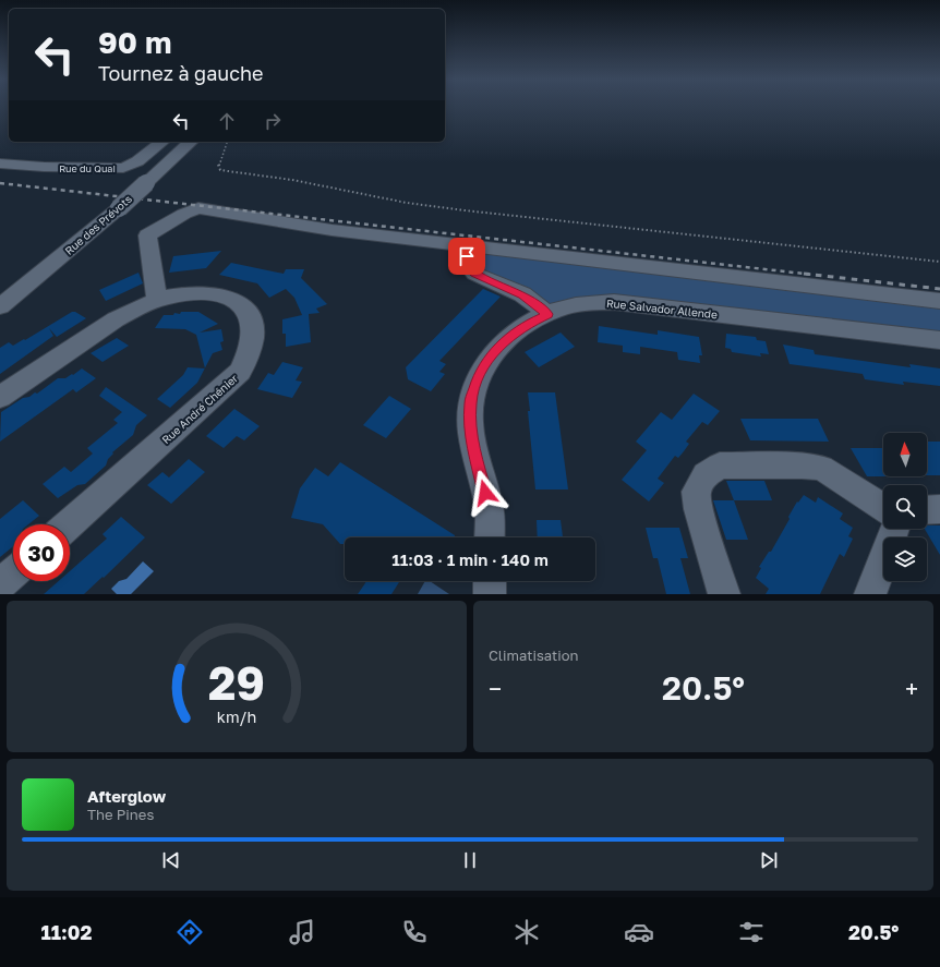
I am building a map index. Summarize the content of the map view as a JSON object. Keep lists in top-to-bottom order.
{
  "streets": {
    "street": [
      "Rue du Quai",
      "Rue des Prévots",
      "Rue Salvador Allende",
      "Rue André Chénier"
    ]
  },
  "north": "top",
  "page": {
    "turn": ["90 m", "Tournez à gauche"],
    "limit": "30",
    "trip": "11:03 · 1 min · 140 m",
    "tile": "Climatisation",
    "heat": ["−", "20.5°", "+"],
    "song": ["Afterglow", "The Pines"],
    "tabs": ["11:02", "20.5°"],
    "gauge": ["29", "km/h"]
  }
}
